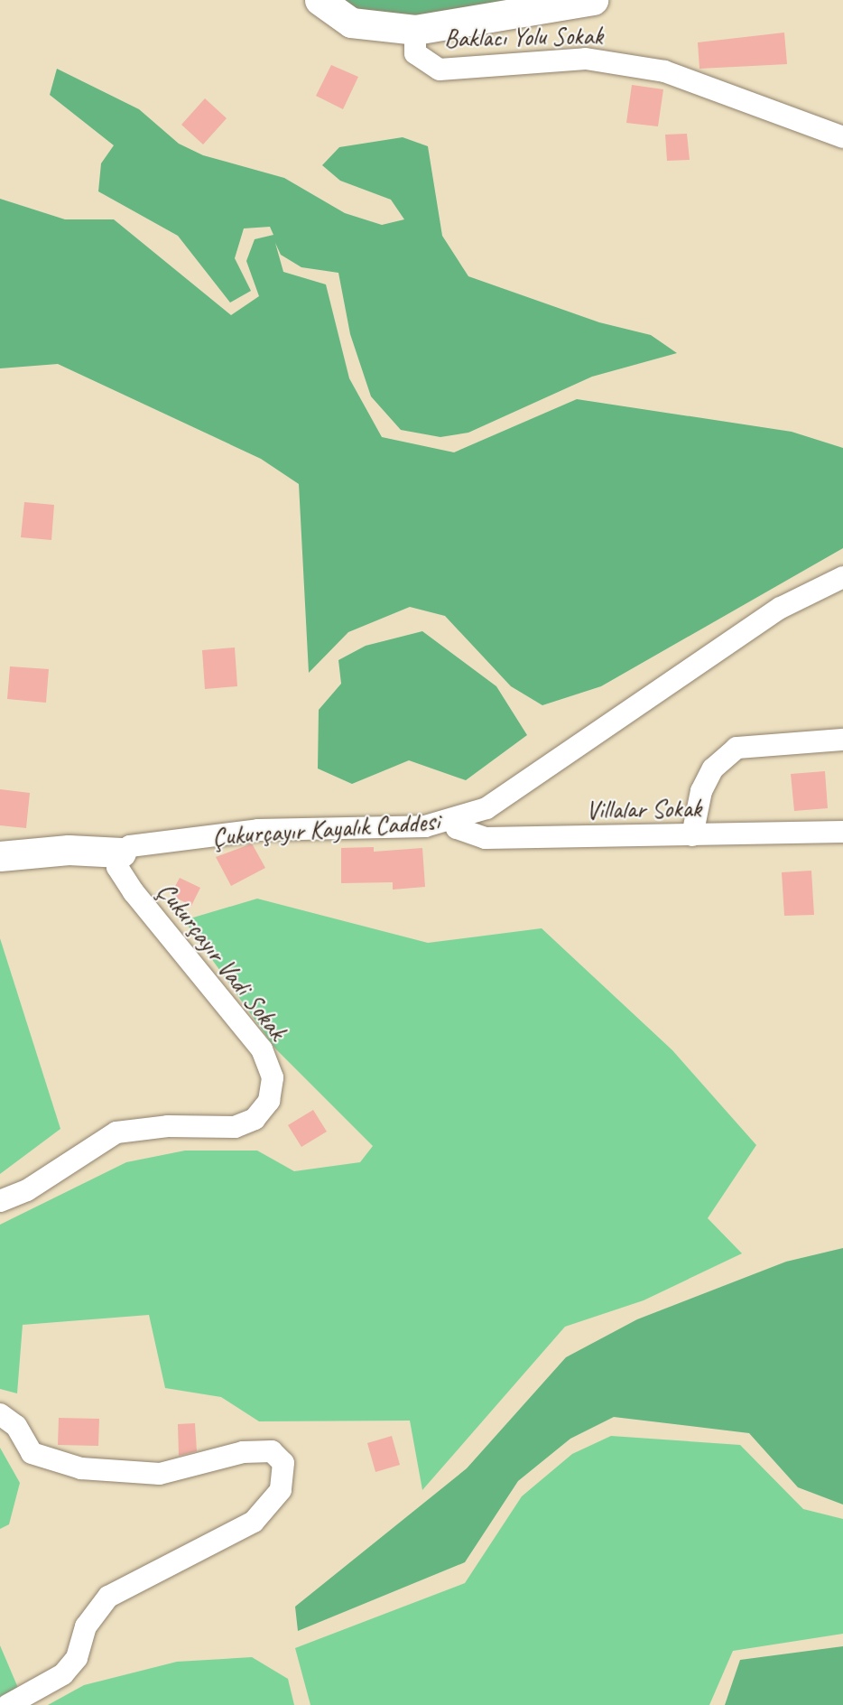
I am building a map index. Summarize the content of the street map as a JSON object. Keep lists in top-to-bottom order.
{
  "streets": {
    "street": [
      "Baklacı Yolu Sokak",
      "Villalar Sokak",
      "Çukurçayır Kayalık Caddesi",
      "Çukurçayır Vadi Sokak"
    ]
  },
  "crossings": [
    ["Villalar Sokak", "Çukurçayır Kayalık Caddesi"],
    ["Çukurçayır Kayalık Caddesi", "Çukurçayır Vadi Sokak"]
  ]
}
